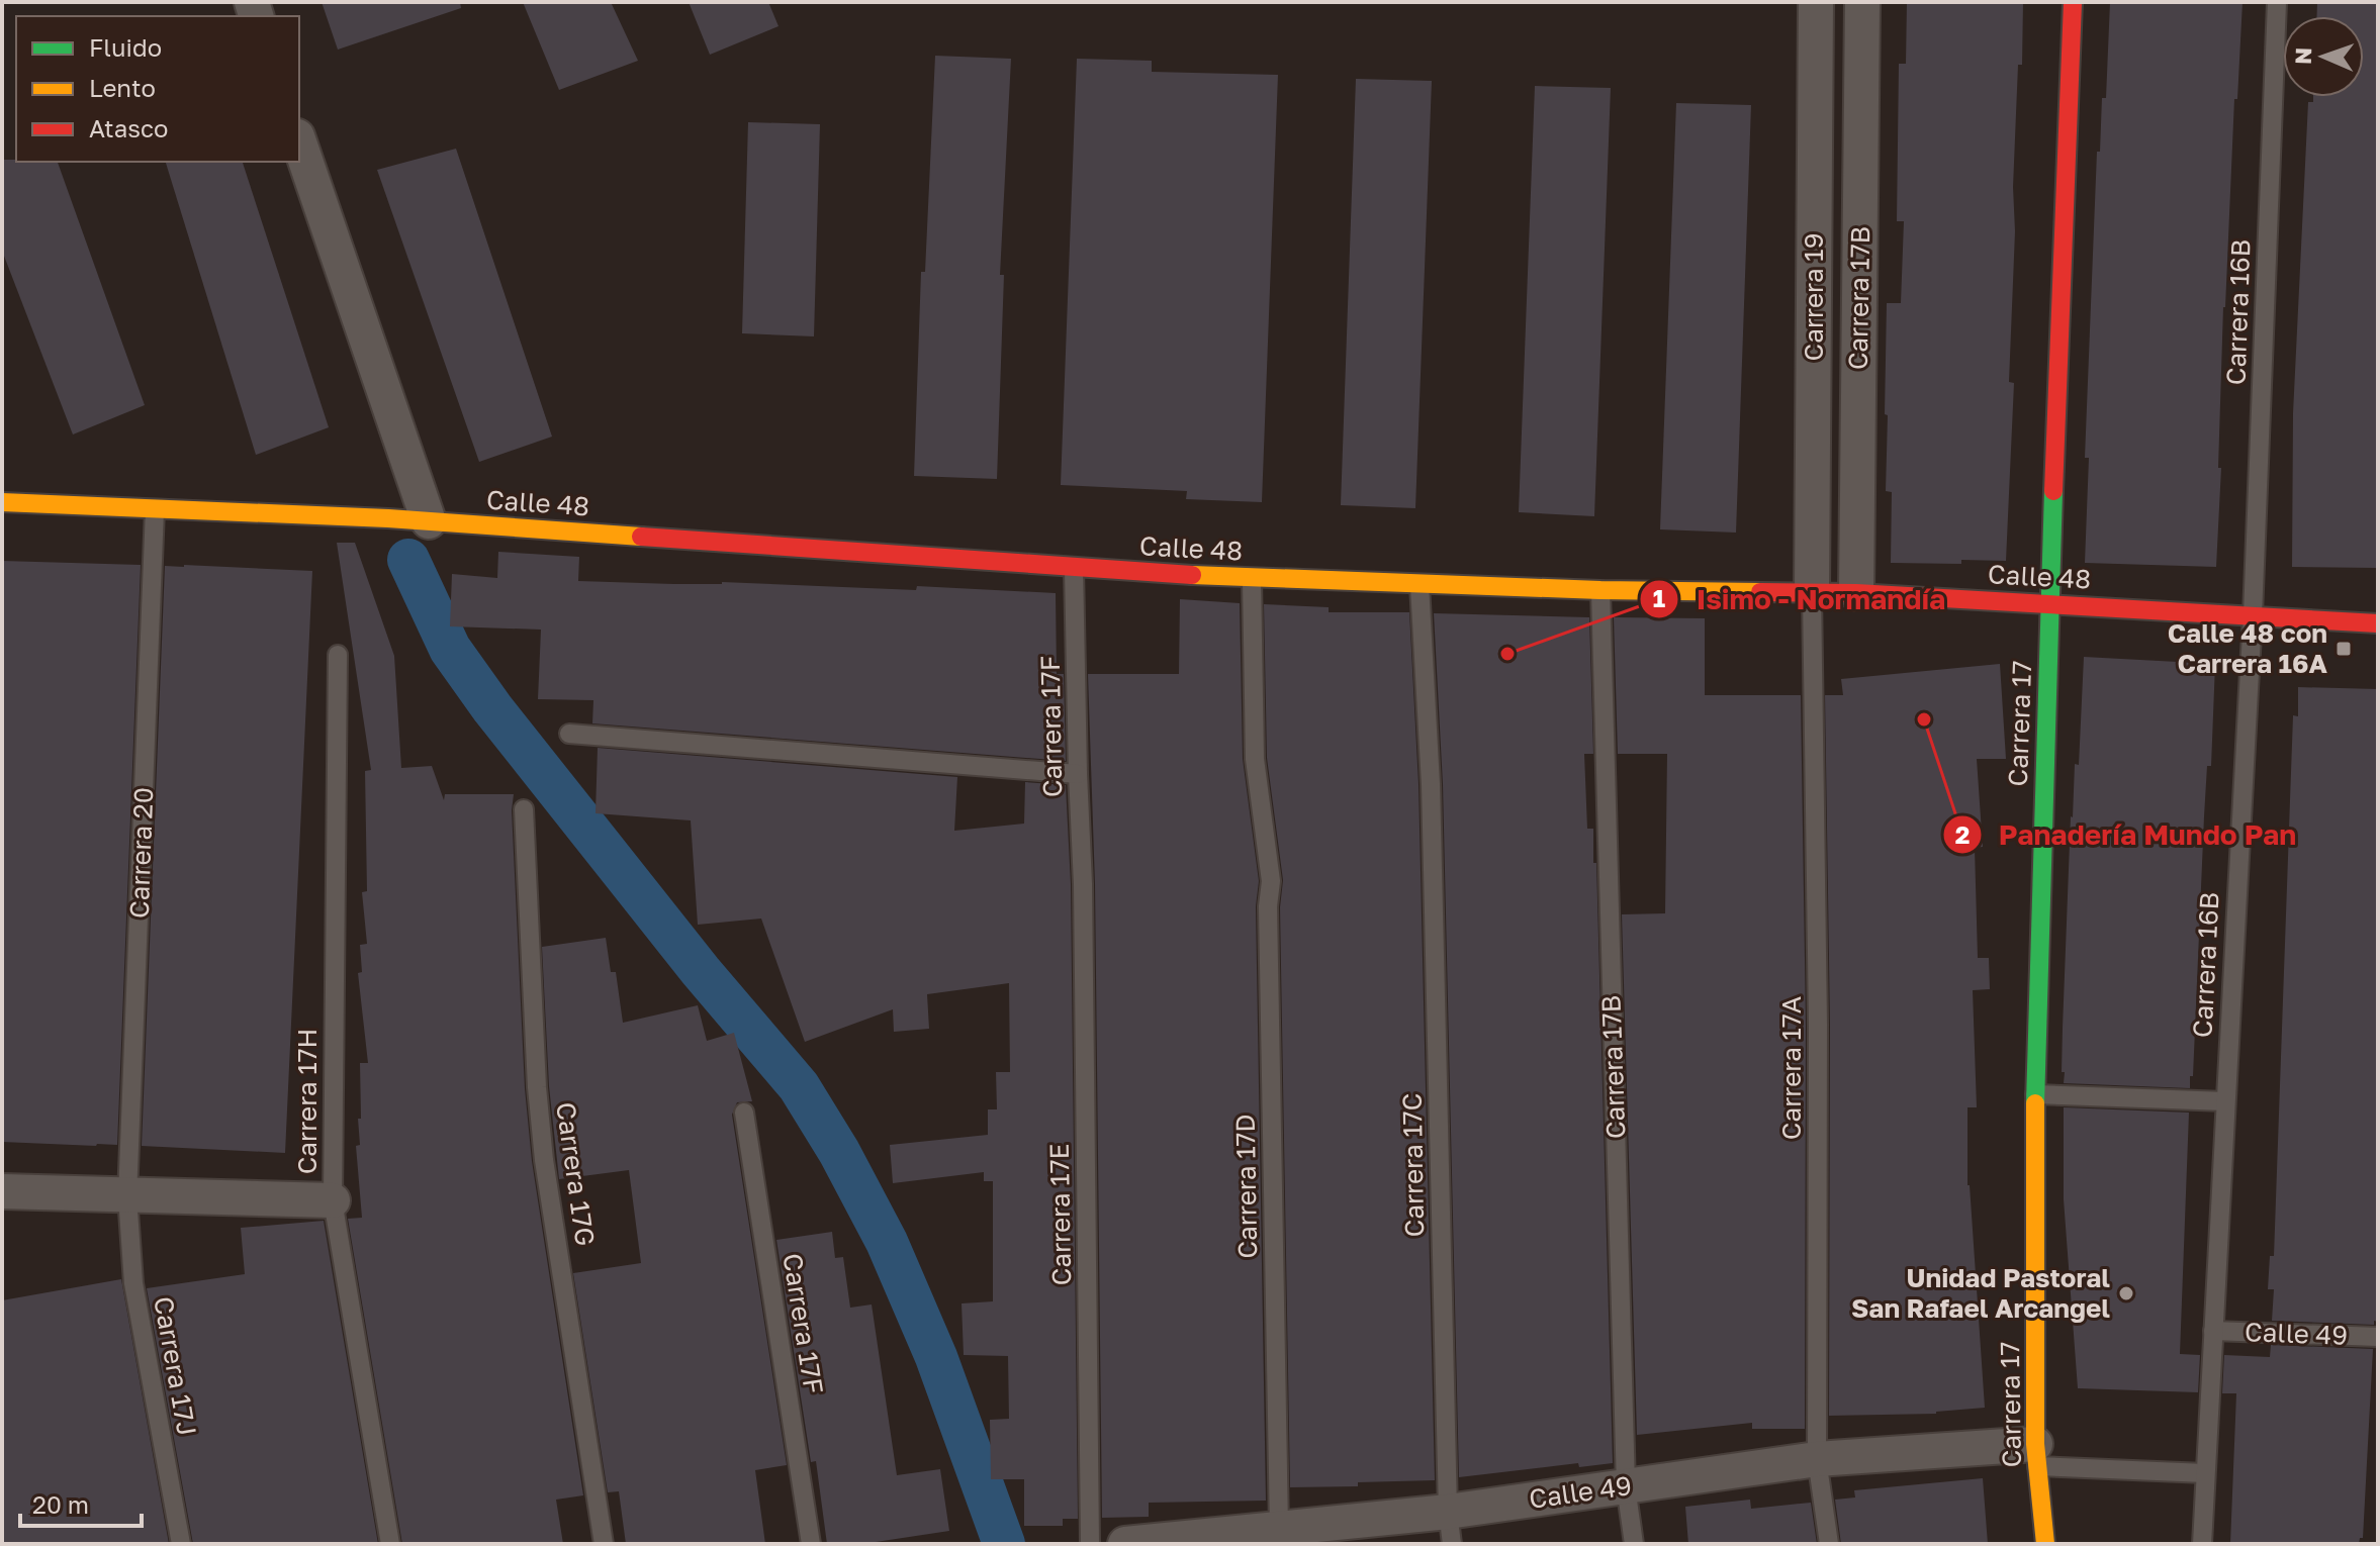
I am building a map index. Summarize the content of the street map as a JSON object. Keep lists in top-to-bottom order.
{
  "streets": {
    "street": [
      "Carrera 19",
      "Carrera 17B",
      "Calle 48",
      "Carrera 17",
      "Calle 49"
    ],
    "lane": [
      "Carrera 16B",
      "Carrera 17F",
      "Carrera 20",
      "Carrera 17A",
      "Carrera 17H",
      "Carrera 17C",
      "Carrera 17G",
      "Carrera 17D",
      "Carrera 17E",
      "Carrera 17J"
    ]
  },
  "crossings": [
    ["Carrera 19", "Calle 48"],
    ["Carrera 19", "Carrera 17A"],
    ["Carrera 17B", "Calle 48"],
    ["Carrera 17B", "Calle 49"],
    ["Carrera 16B", "Calle 48"],
    ["Carrera 16B", "Calle 49"],
    ["Calle 48", "Carrera 17"],
    ["Calle 48", "Carrera 17F"],
    ["Calle 48", "Carrera 20"],
    ["Calle 48", "Carrera 17A"],
    ["Calle 48", "Carrera 17C"],
    ["Calle 48", "Carrera 17D"],
    ["Carrera 17", "Calle 49"],
    ["Carrera 17F", "Carrera 17E"],
    ["Carrera 20", "Carrera 17J"],
    ["Carrera 17A", "Calle 49"],
    ["Carrera 17C", "Calle 49"],
    ["Carrera 17D", "Calle 49"]
  ],
  "places": {
    "transit": ["Calle 48 con Carrera 16A"],
    "other": ["Isimo - Normandía", "Panadería Mundo Pan", "Unidad Pastoral San Rafael Arcangel"]
  },
  "legend": ["Fluido", "Lento", "Atasco"],
  "scale_bar": "20 m",
  "north": "left"
}
